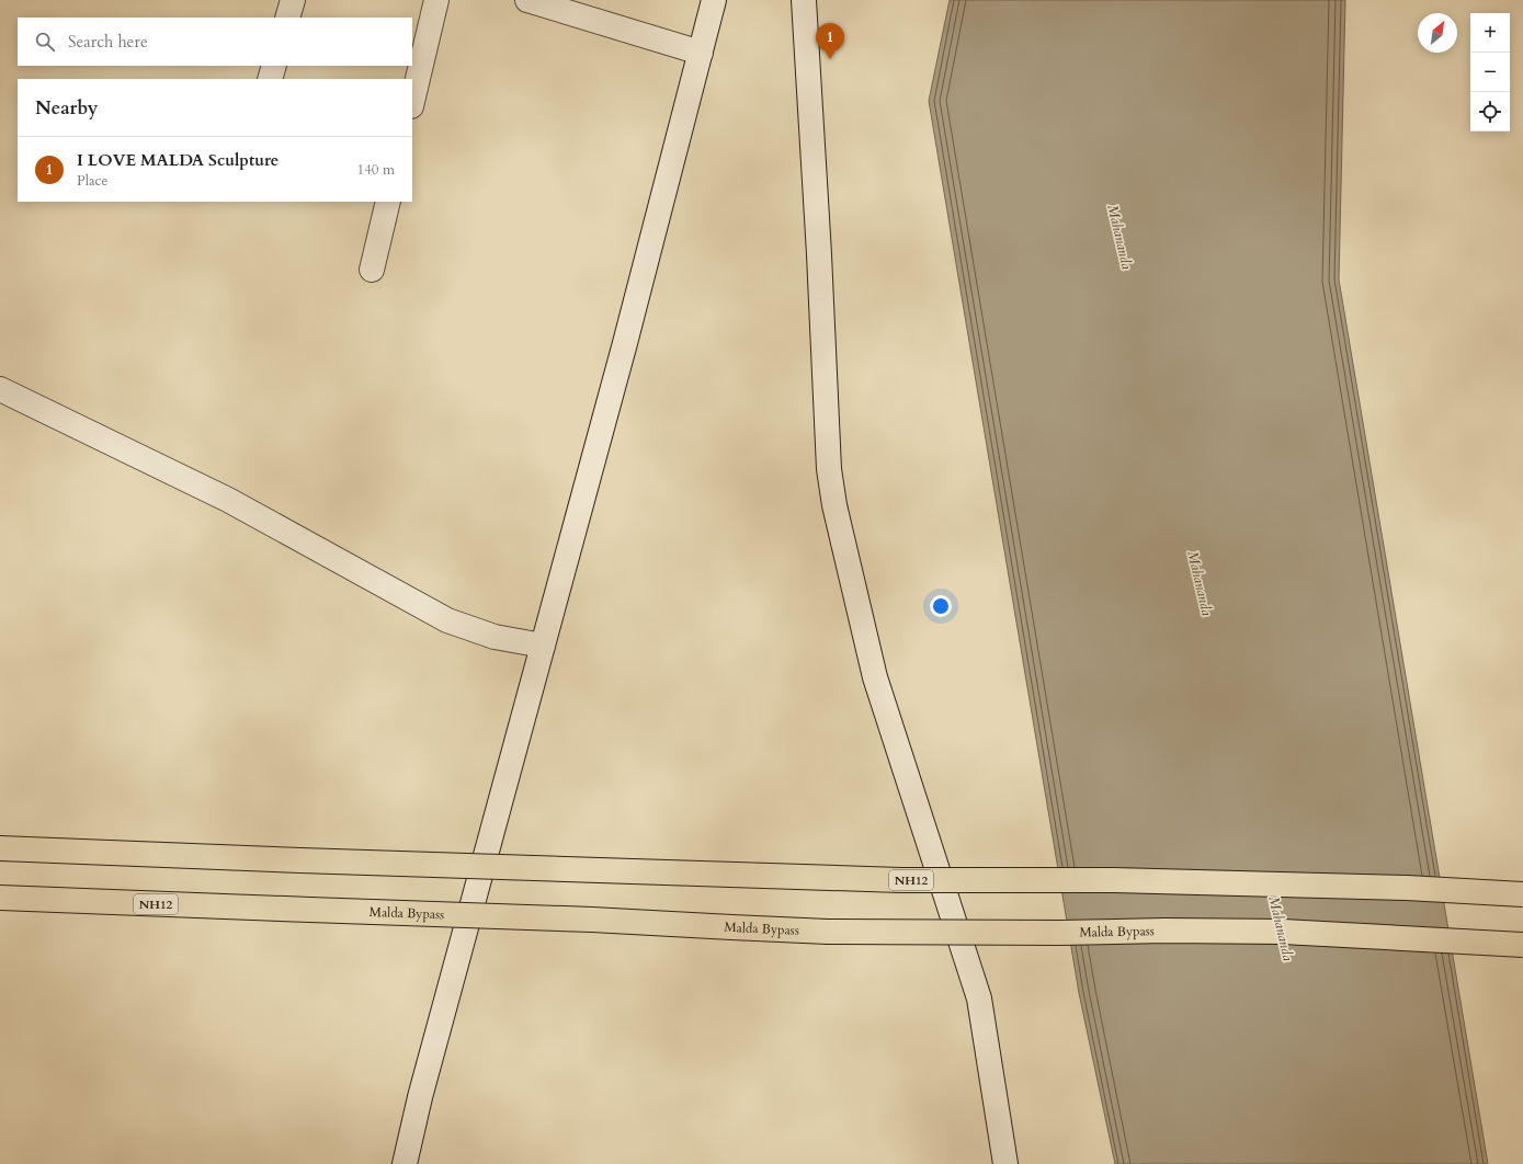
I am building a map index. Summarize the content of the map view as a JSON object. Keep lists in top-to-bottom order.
{
  "streets": {
    "highway": ["NH12", "Malda Bypass"]
  },
  "water": ["Mahananda"],
  "north": "top right",
  "page": {
    "map_buttons": ["+", "−"],
    "search": "Search here",
    "pins": "1",
    "heading": "Nearby",
    "list": [
      {
        "mark": "1",
        "name": "I LOVE MALDA Sculpture",
        "note": "Place",
        "value": "140 m"
      }
    ]
  }
}
